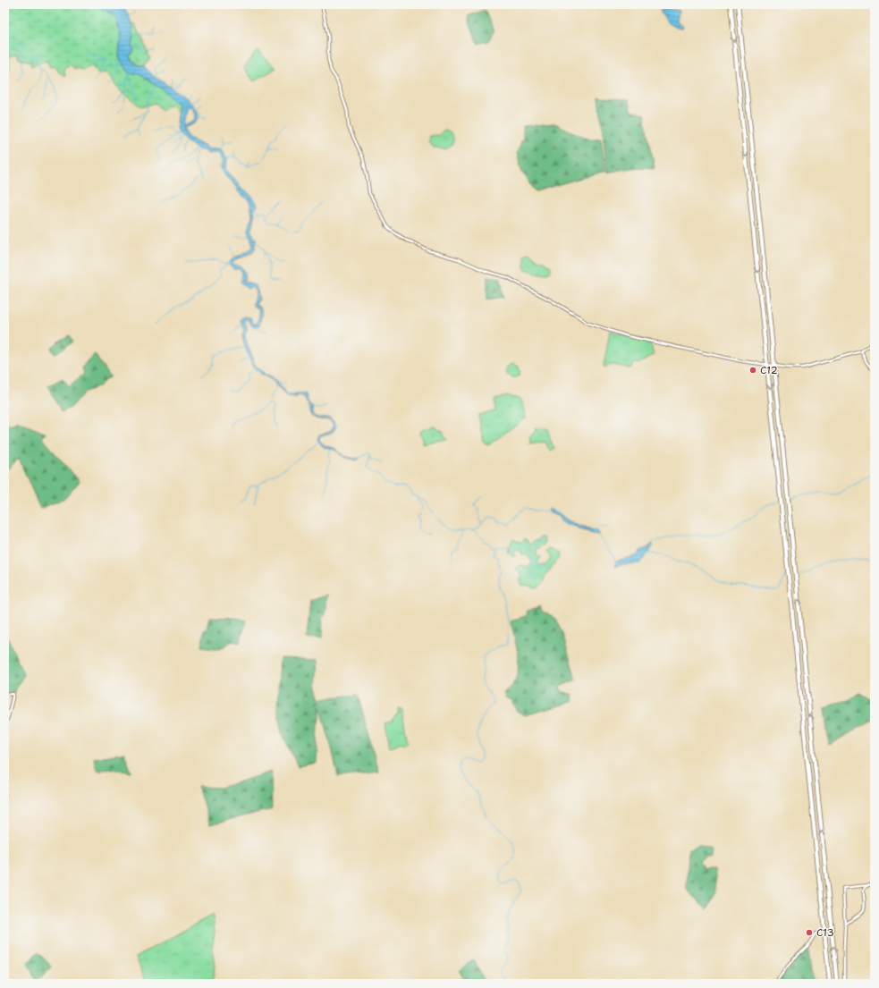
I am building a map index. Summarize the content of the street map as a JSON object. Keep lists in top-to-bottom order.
{
  "places": ["C12", "C13"]
}
